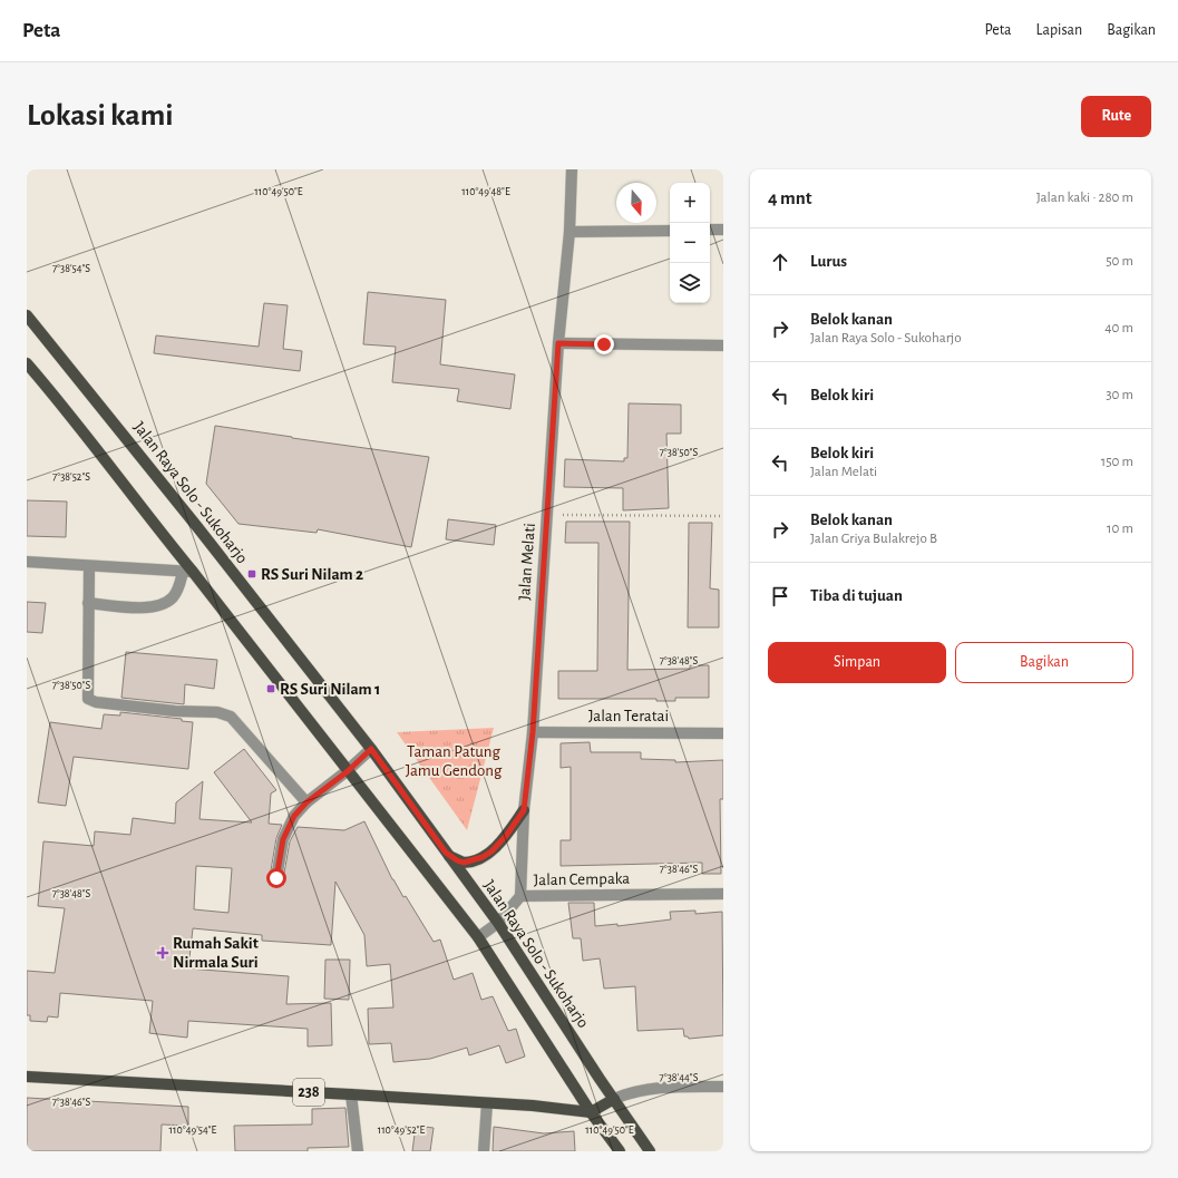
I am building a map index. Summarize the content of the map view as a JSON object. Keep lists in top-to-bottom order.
{
  "streets": {
    "main road": ["Jalan Raya Solo - Sukoharjo", "238"],
    "street": ["Jalan Melati", "Jalan Teratai", "Jalan Cempaka"]
  },
  "crossings": [
    ["Jalan Melati", "Jalan Teratai"],
    ["Jalan Melati", "Jalan Cempaka"]
  ],
  "parks": ["Taman Patung Jamu Gendong"],
  "places": {
    "transit": ["RS Suri Nilam 2", "RS Suri Nilam 1"],
    "health": ["Rumah Sakit Nirmala Suri"]
  },
  "north": "bottom",
  "page": {
    "header": "Peta",
    "nav": ["Peta", "Lapisan", "Bagikan"],
    "buttons": [
      "Rute",
      ["Simpan", "Bagikan"]
    ],
    "title": "Lokasi kami",
    "heading": ["4 mnt", "Jalan kaki · 280 m"],
    "map_buttons": ["+", "−"],
    "list": [
      ["Lurus", "50 m"],
      ["Belok kanan", "Jalan Raya Solo - Sukoharjo", "40 m"],
      ["Belok kiri", "30 m"],
      ["Belok kiri", "Jalan Melati", "150 m"],
      ["Belok kanan", "Jalan Griya Bulakrejo B", "10 m"],
      "Tiba di tujuan"
    ]
  },
  "coordinates": [
    "110°49'48\"E",
    "110°49'50\"E",
    "7°38'54\"S",
    "7°38'50\"S",
    "7°38'52\"S",
    "7°38'48\"S",
    "7°38'46\"S",
    "7°38'44\"S",
    "110°49'54\"E",
    "110°49'52\"E"
  ]
}
